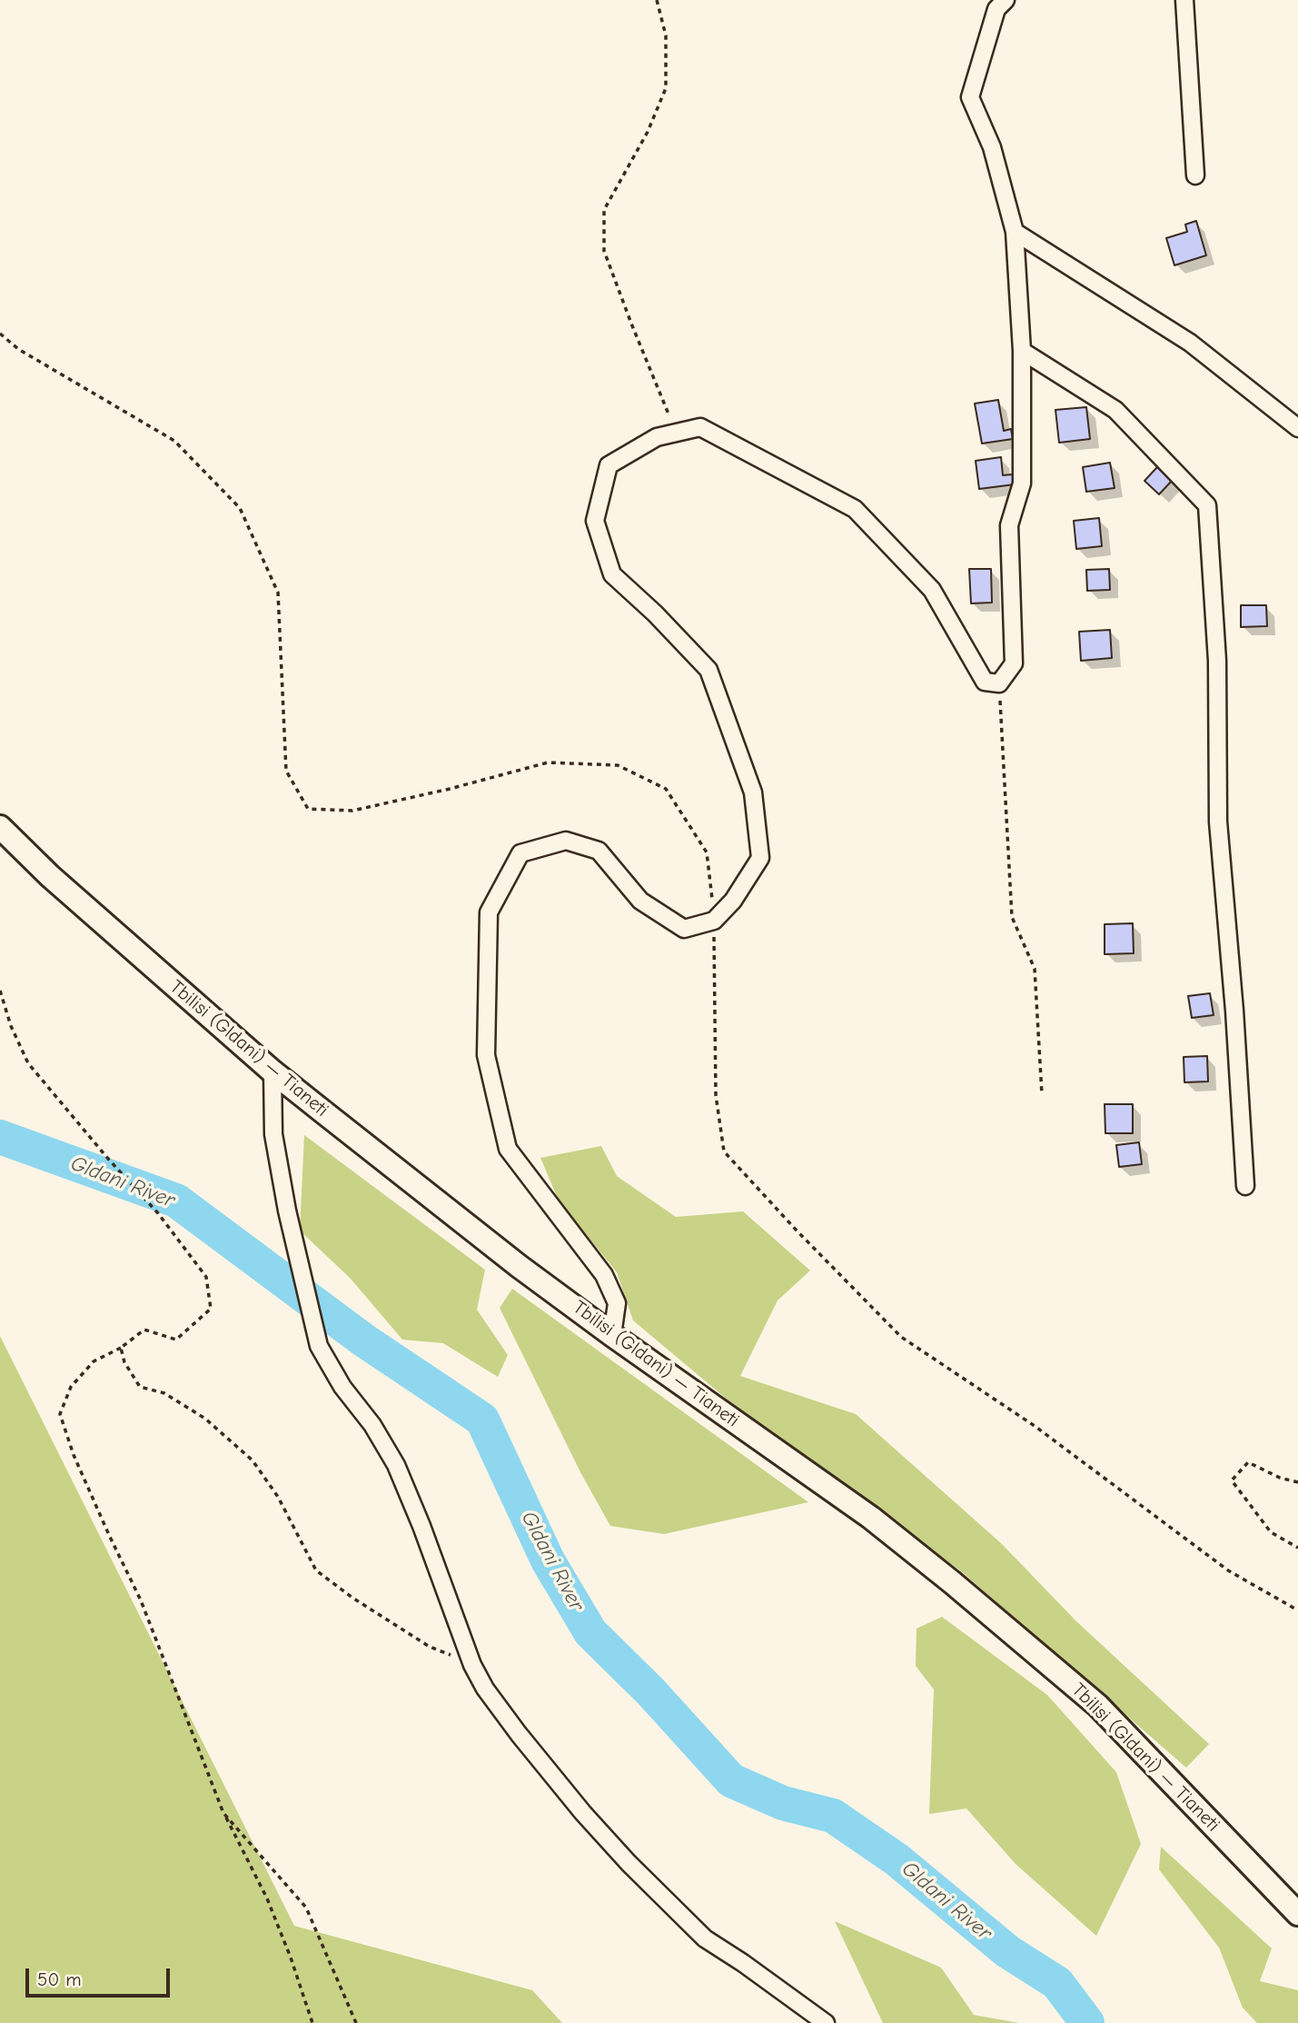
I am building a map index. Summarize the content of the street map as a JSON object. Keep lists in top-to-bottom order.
{
  "streets": {
    "main road": ["Tbilisi (Gldani) — Tianeti"]
  },
  "water": ["Gldani River"],
  "scale_bar": "50 m"
}
